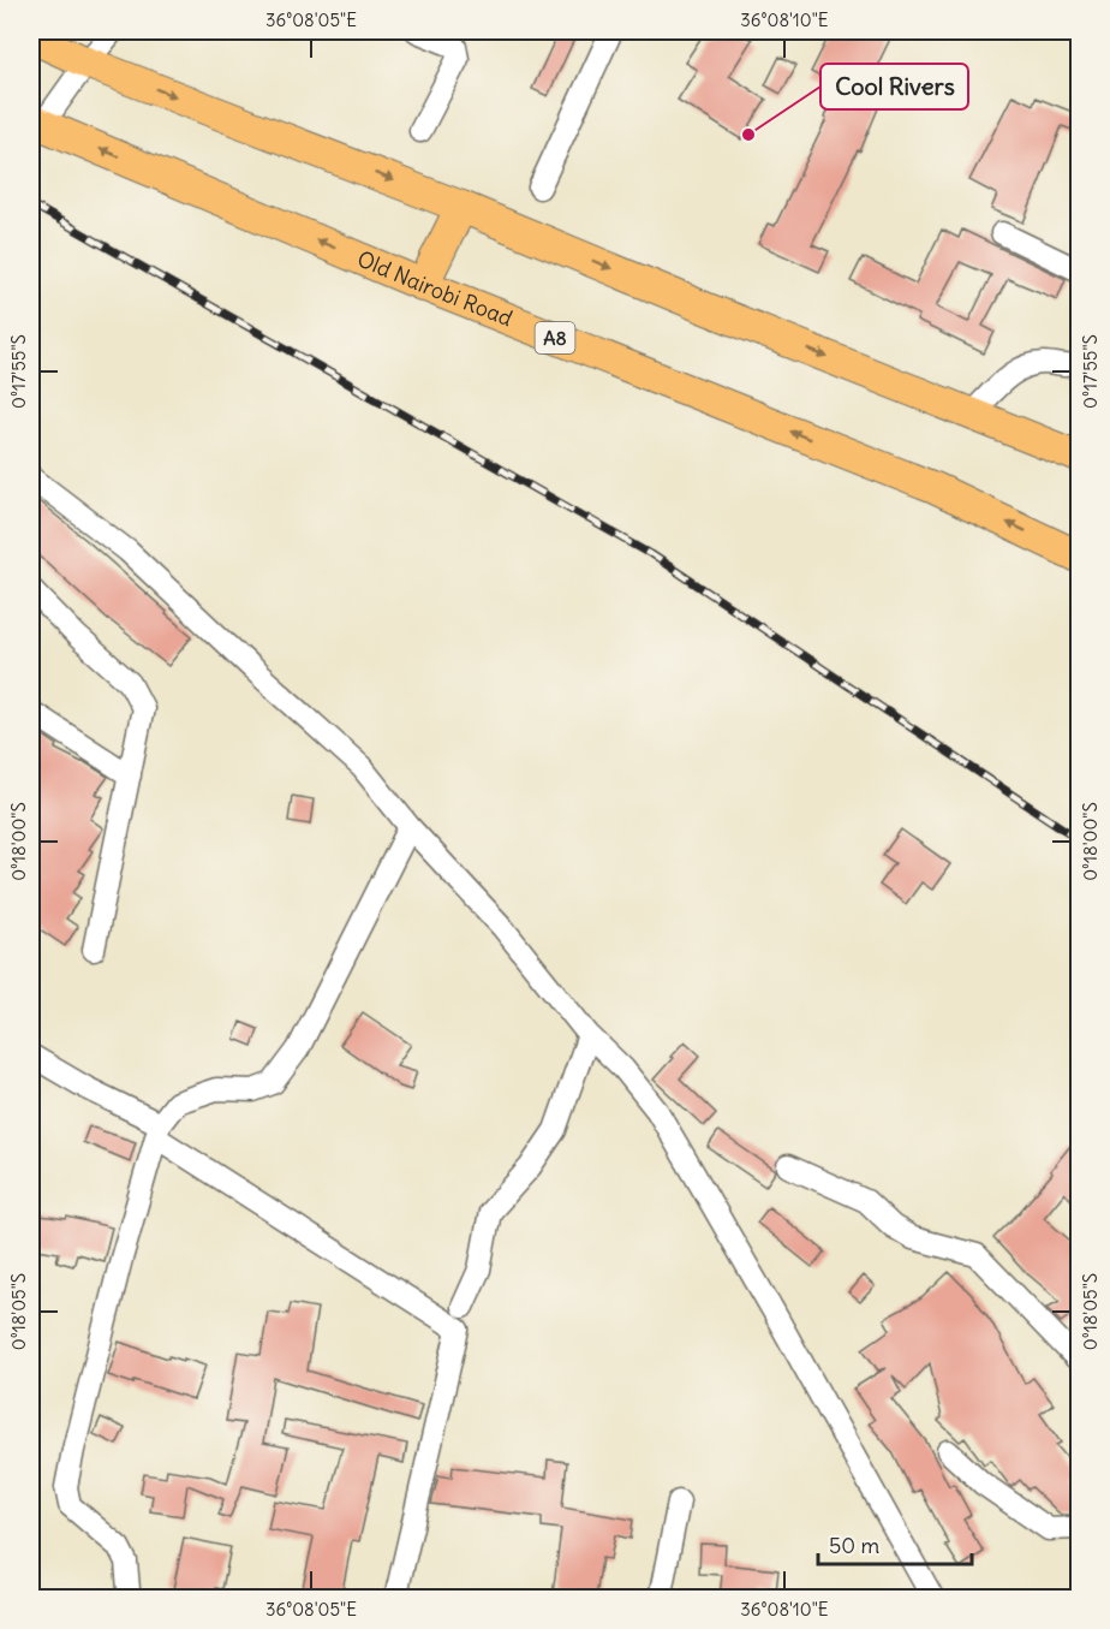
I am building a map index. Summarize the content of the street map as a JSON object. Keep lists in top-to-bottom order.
{
  "streets": {
    "highway": ["Old Nairobi Road", "A8"]
  },
  "places": ["Cool Rivers"],
  "scale_bar": "50 m",
  "coordinates": [
    "36°08'05\"E",
    "36°08'10\"E",
    "0°17'55\"S",
    "0°18'00\"S",
    "0°18'05\"S"
  ]
}
